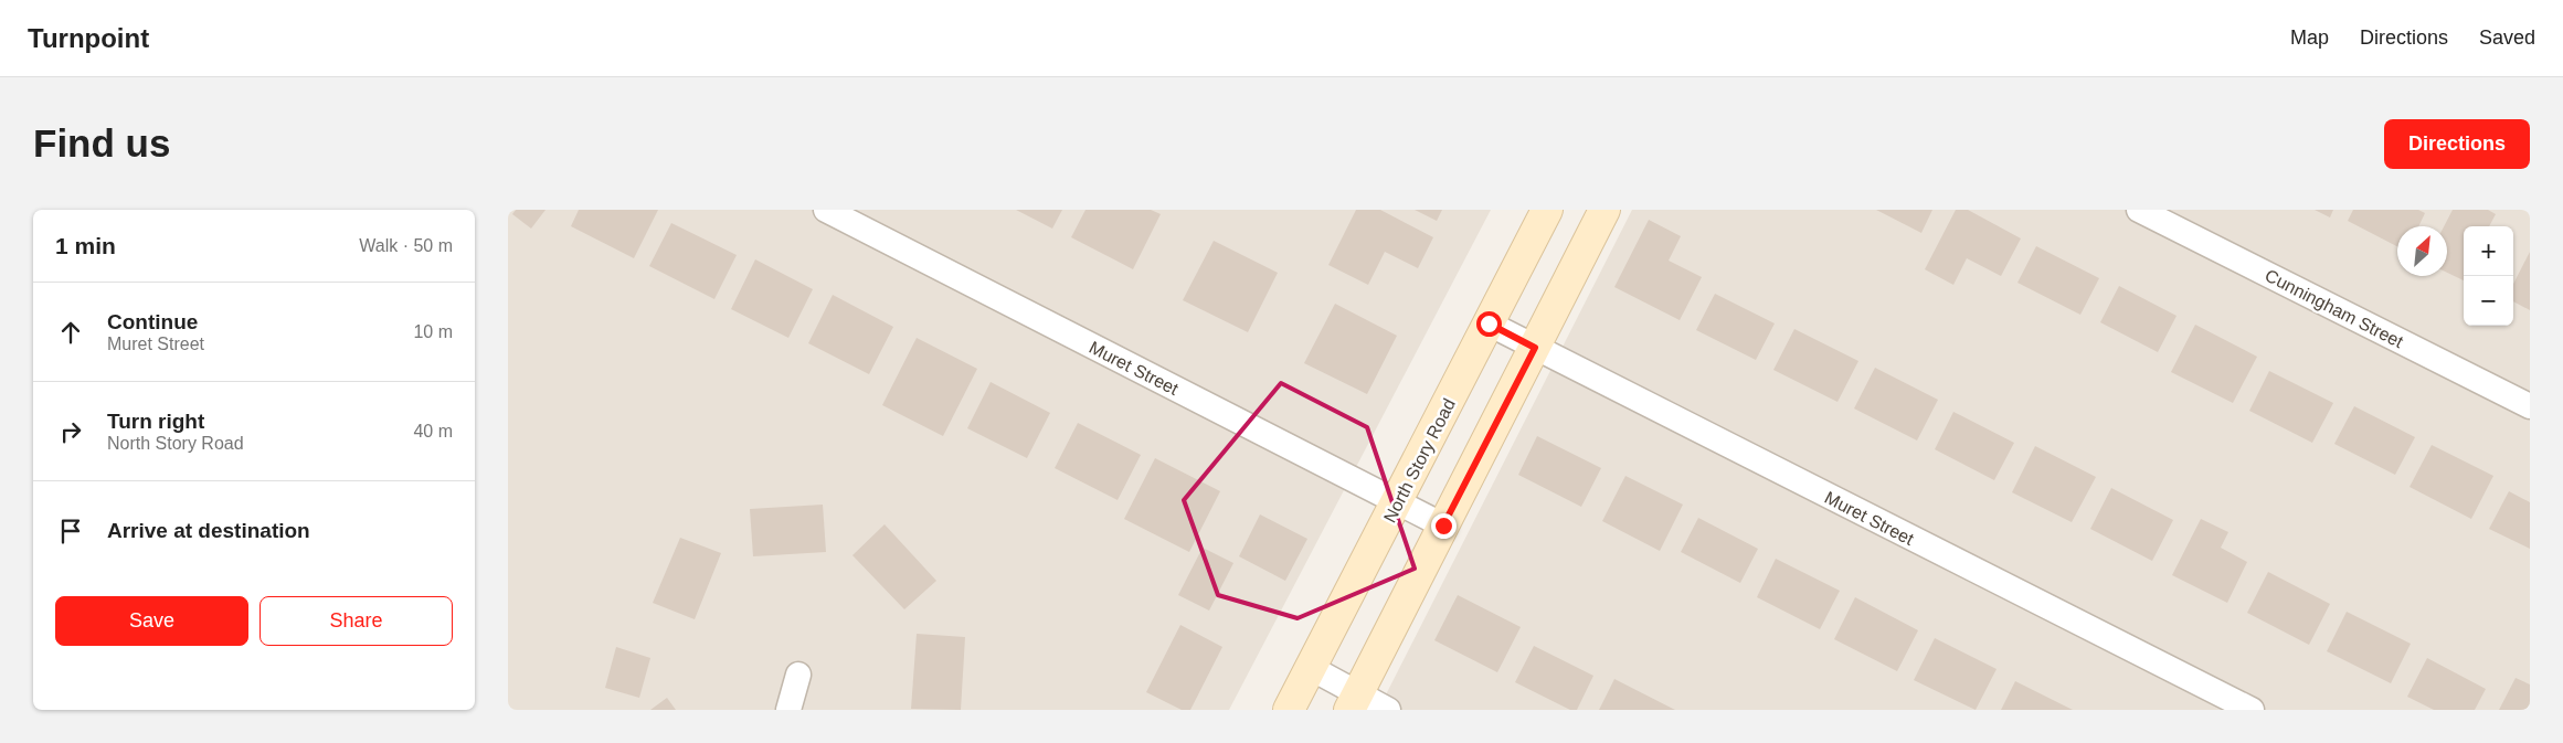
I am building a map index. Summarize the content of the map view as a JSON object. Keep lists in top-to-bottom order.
{
  "streets": {
    "main road": ["North Story Road"],
    "street": ["Cunningham Street", "Muret Street"]
  },
  "crossings": [
    ["Muret Street", "North Story Road"]
  ],
  "north": "top right",
  "page": {
    "header": "Turnpoint",
    "nav": ["Map", "Directions", "Saved"],
    "buttons": [
      "Directions",
      ["Save", "Share"]
    ],
    "title": "Find us",
    "heading": ["1 min", "Walk · 50 m"],
    "map_buttons": ["+", "−"],
    "list": [
      ["Continue", "Muret Street", "10 m"],
      ["Turn right", "North Story Road", "40 m"],
      "Arrive at destination"
    ]
  }
}
